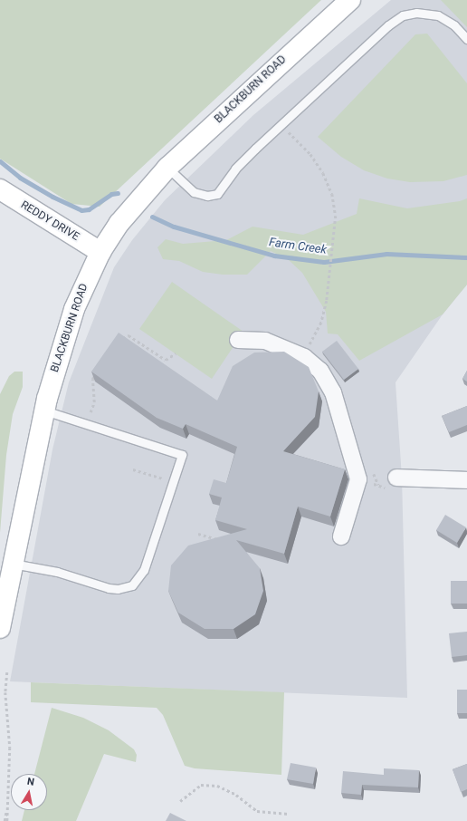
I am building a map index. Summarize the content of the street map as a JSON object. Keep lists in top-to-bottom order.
{
  "streets": {
    "street": ["BLACKBURN ROAD", "REDDY DRIVE"]
  },
  "crossings": [
    ["BLACKBURN ROAD", "REDDY DRIVE"]
  ],
  "water": ["Farm Creek"],
  "north": "top"
}
